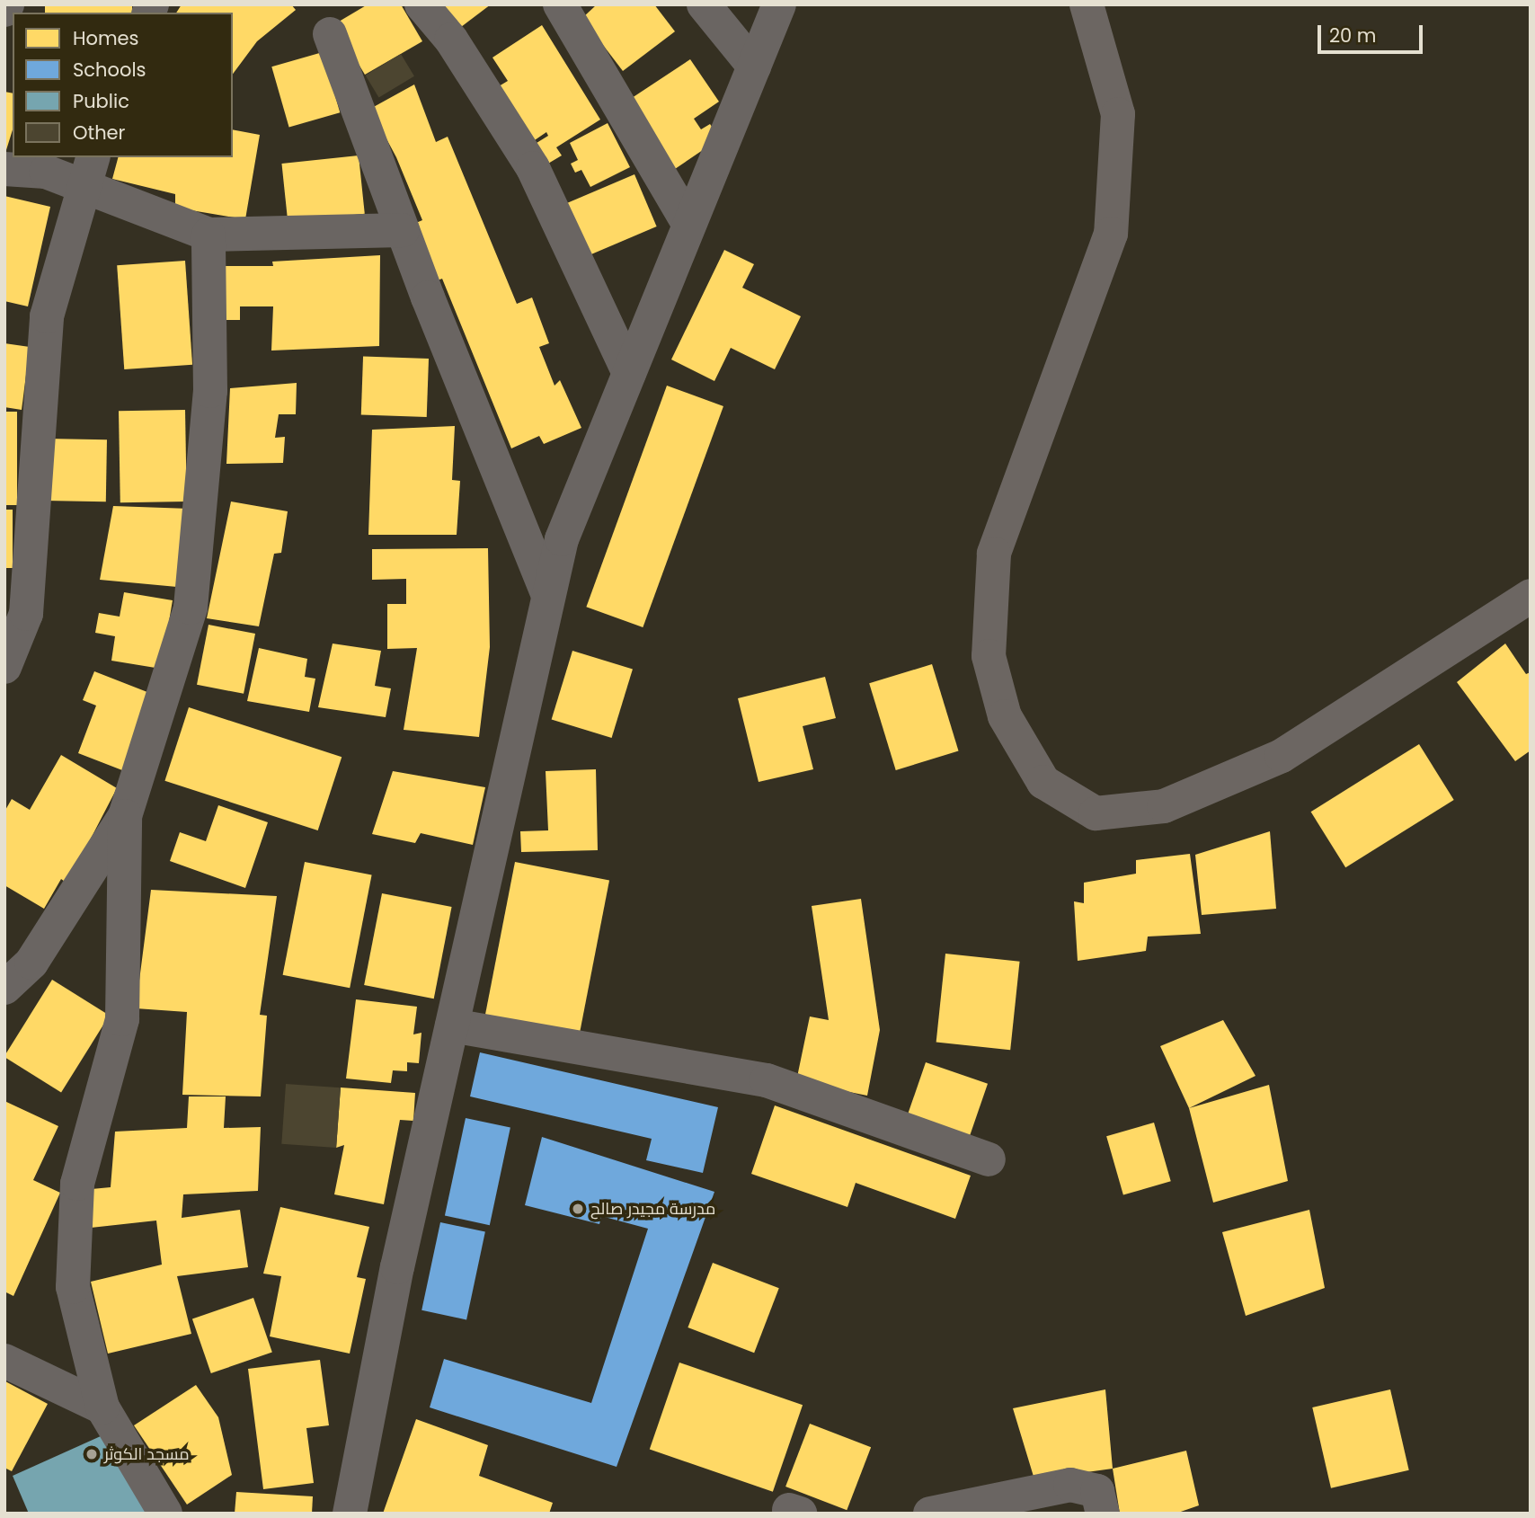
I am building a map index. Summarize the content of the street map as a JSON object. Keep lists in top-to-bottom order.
{
  "places": ["مدرسة مجيدر صالح", "مسجد الكوثر"],
  "legend": [
    "Homes",
    "Schools",
    "Public",
    "Other"
  ],
  "scale_bar": "20 m"
}
